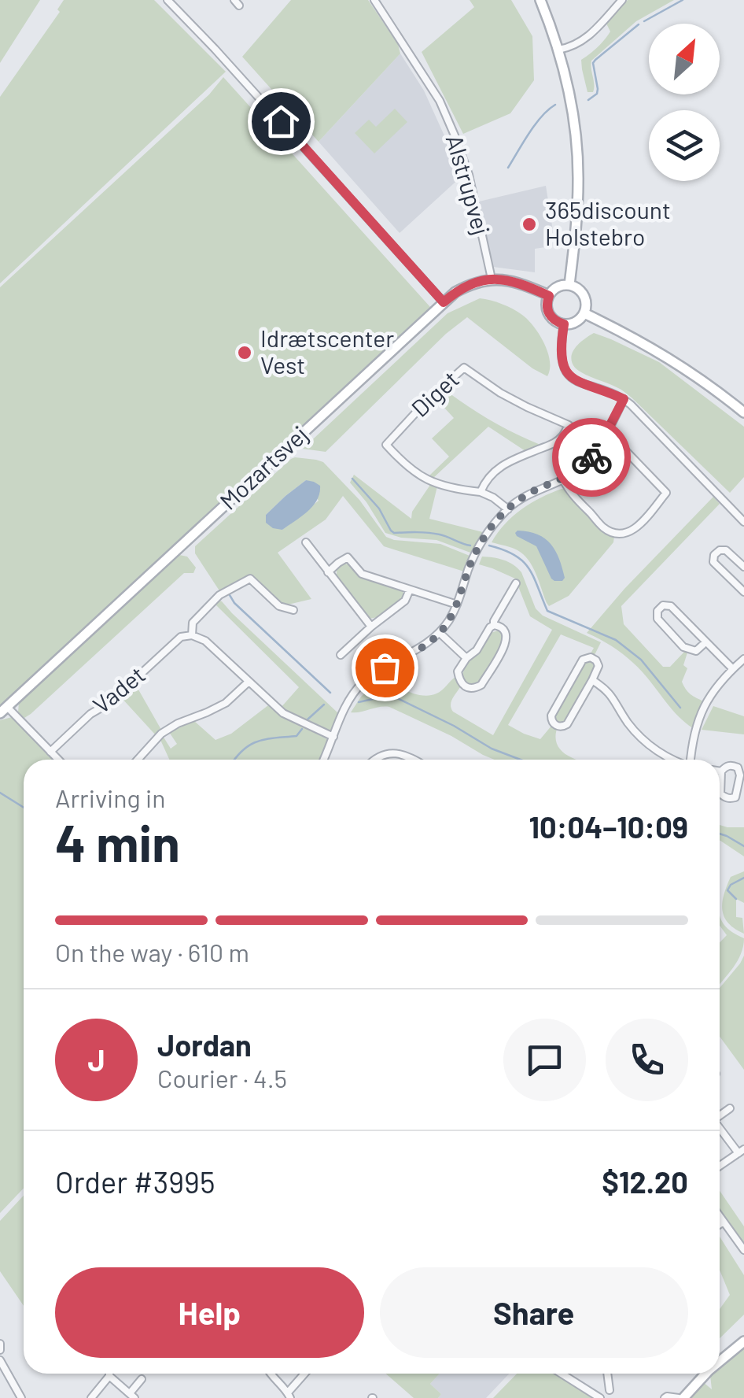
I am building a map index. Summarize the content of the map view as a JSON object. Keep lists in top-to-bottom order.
{
  "streets": {
    "street": [
      "Alstrupvej",
      "Diget",
      "Mozartsvej",
      "Vadet"
    ]
  },
  "crossings": [
    ["Alstrupvej", "Mozartsvej"]
  ],
  "places": ["365discount Holstebro", "Idrætscenter Vest"],
  "north": "top right",
  "page": {
    "heading": ["4 min", "Arriving in", "10:04–10:09"],
    "panel": [
      "Jordan",
      "Courier · 4.5",
      "Order #3995",
      "$12.20"
    ],
    "bar": "On the way · 610 m",
    "round": "J",
    "buttons": ["Help", "Share"]
  }
}
